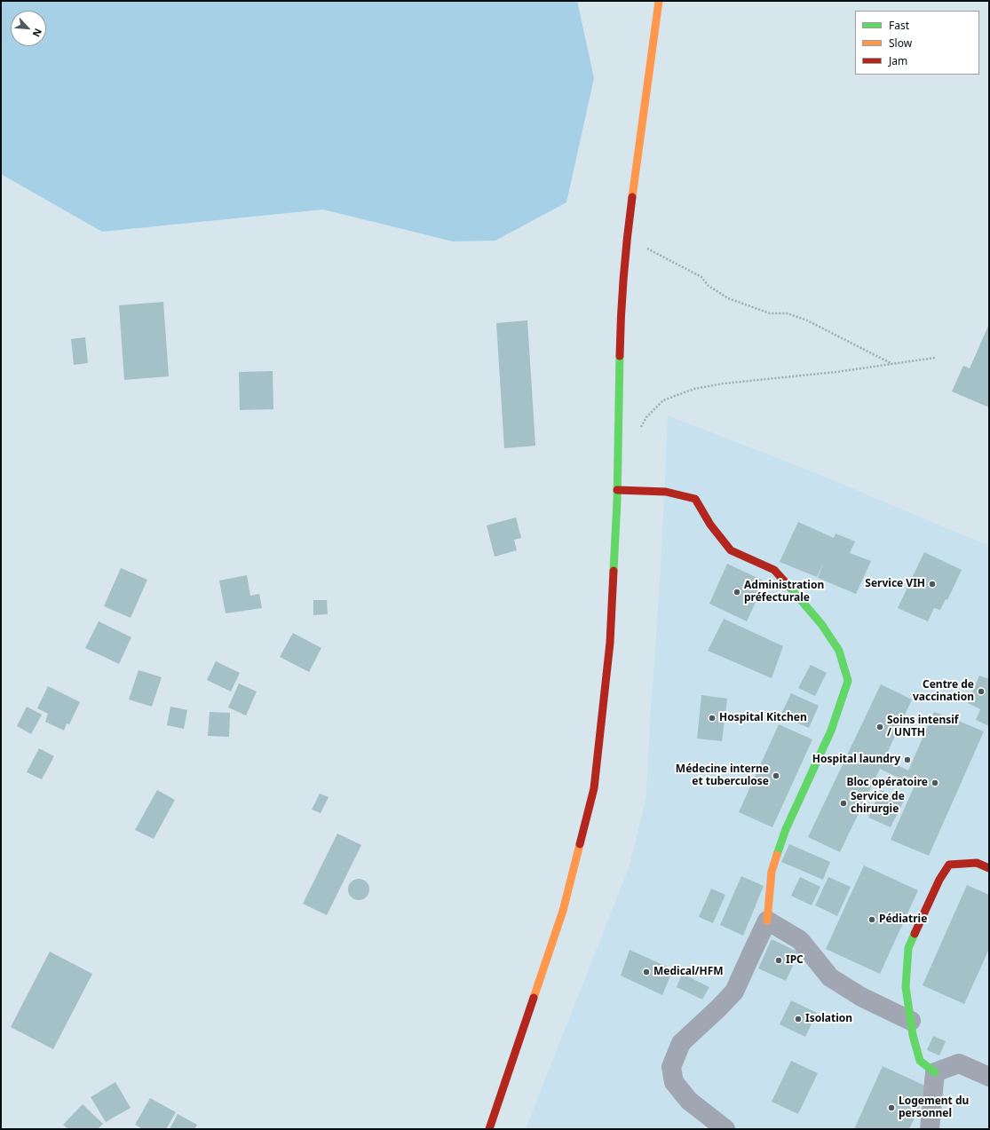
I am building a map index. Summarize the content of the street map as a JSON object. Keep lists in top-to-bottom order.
{
  "places": [
    "Service VIH",
    "Administration préfecturale",
    "Centre de vaccination",
    "Hospital Kitchen",
    "Soins intensif / UNTH",
    "Hospital laundry",
    "Médecine interne et tuberculose",
    "Bloc opératoire",
    "Service de chirurgie",
    "Pédiatrie",
    "IPC",
    "Medical/HFM",
    "Isolation",
    "Logement du personnel"
  ],
  "legend": ["Fast", "Slow", "Jam"],
  "north": "bottom right"
}
